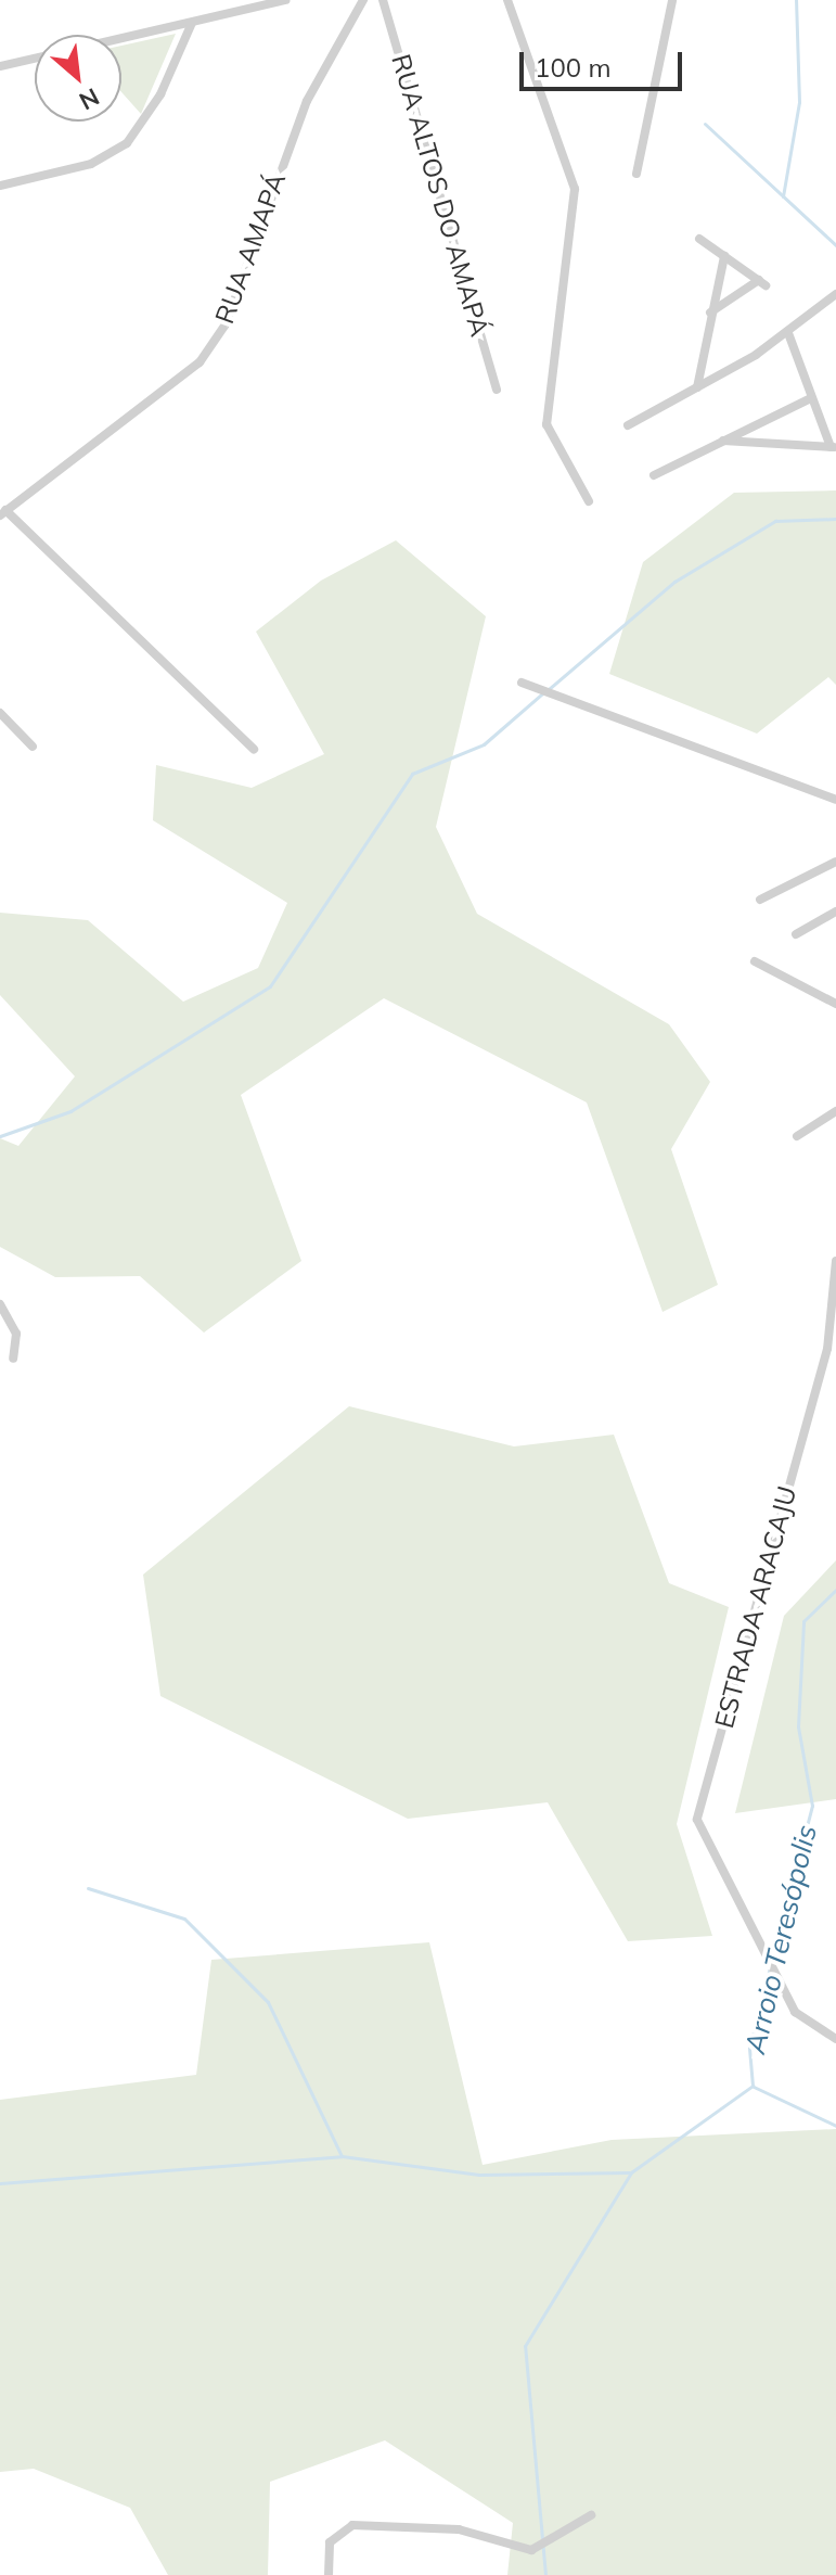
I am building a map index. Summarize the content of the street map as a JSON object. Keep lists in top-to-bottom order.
{
  "streets": {
    "street": ["RUA ALTOS DO AMAPÁ", "RUA AMAPÁ", "ESTRADA ARACAJU"]
  },
  "water": ["Arroio Teresópolis"],
  "scale_bar": "100 m",
  "north": "bottom right"
}
